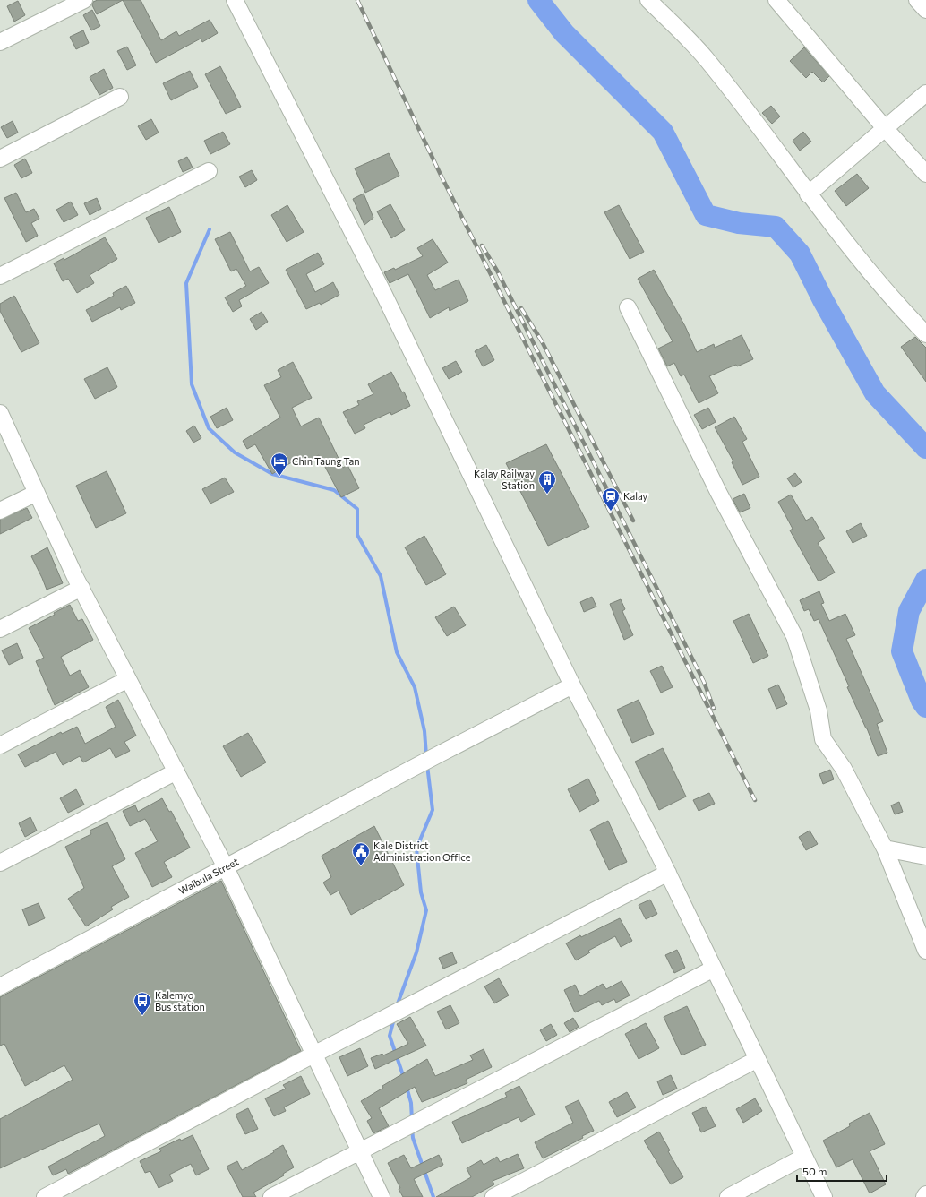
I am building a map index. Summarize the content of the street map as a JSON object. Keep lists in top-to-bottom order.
{
  "streets": {
    "street": ["Waibula Street"]
  },
  "places": {
    "hotel": ["Chin Taung Tan"],
    "building": ["Kalay Railway Station"],
    "station": ["Kalay"],
    "public building": ["Kale District Administration Office"],
    "bus stop": ["Kalemyo Bus station"]
  },
  "scale_bar": "50 m"
}
